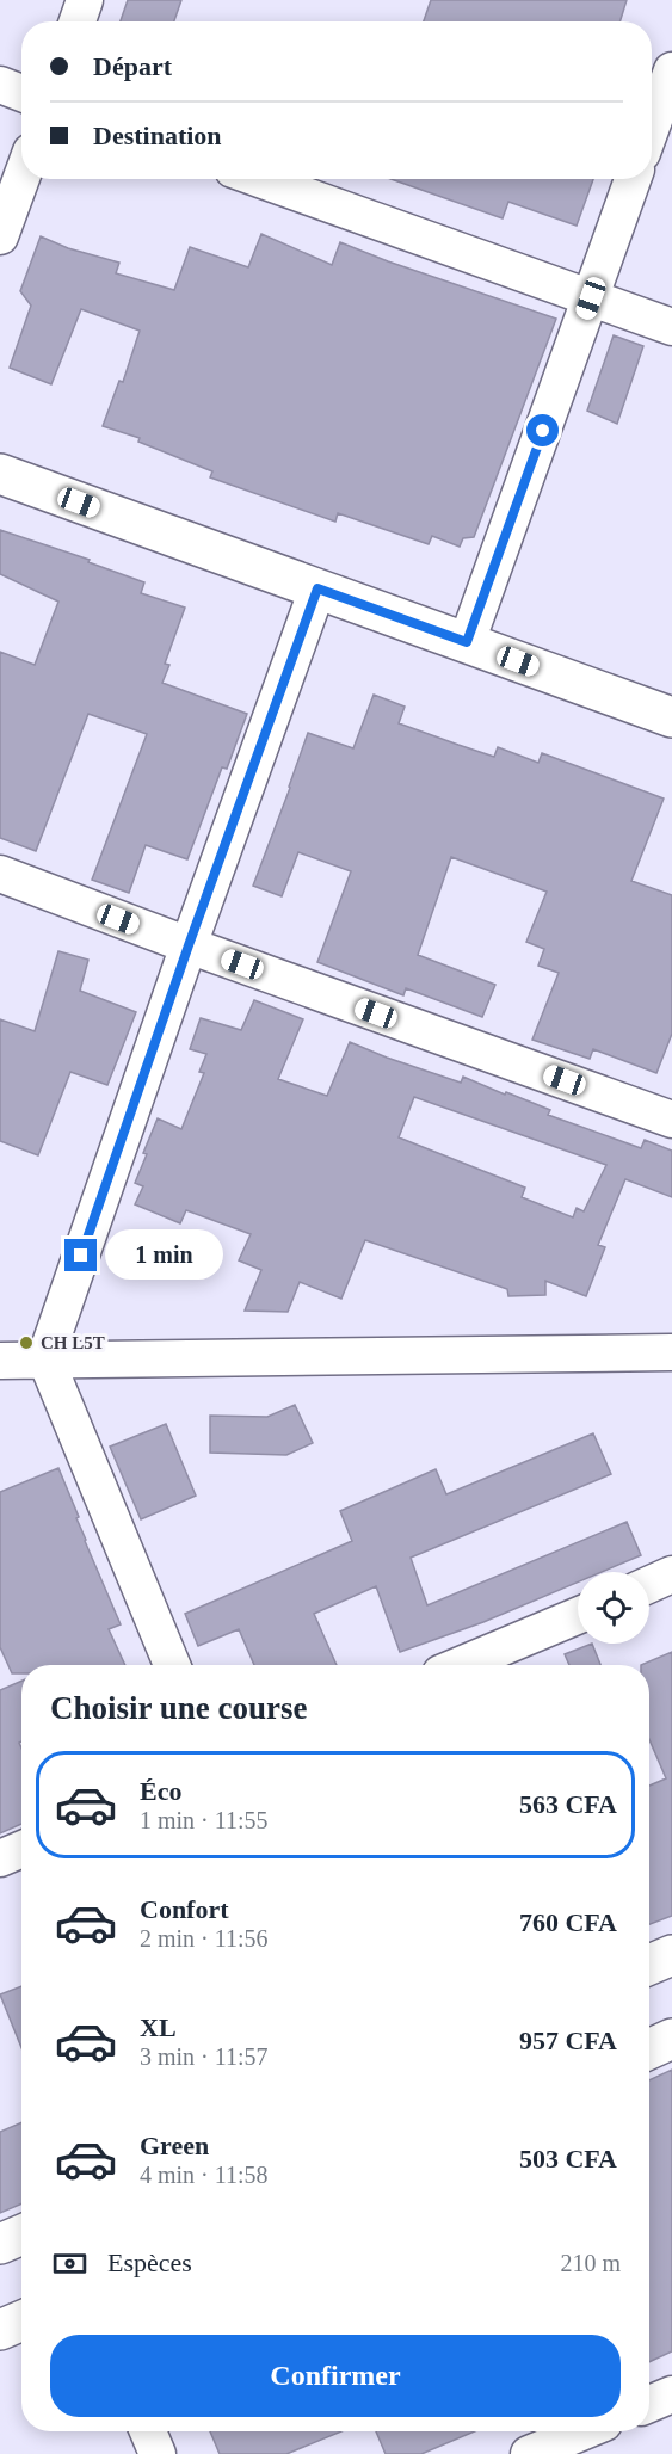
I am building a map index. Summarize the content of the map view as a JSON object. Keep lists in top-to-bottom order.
{
  "places": ["CH L5T"],
  "page": {
    "banner": ["Départ", "Destination"],
    "bubble": "1 min",
    "heading": "Choisir une course",
    "list": [
      {
        "name": "Éco",
        "note": "1 min · 11:55",
        "value": "563 CFA"
      },
      {
        "name": "Confort",
        "note": "2 min · 11:56",
        "value": "760 CFA"
      },
      {
        "name": "XL",
        "note": "3 min · 11:57",
        "value": "957 CFA"
      },
      {
        "name": "Green",
        "note": "4 min · 11:58",
        "value": "503 CFA"
      }
    ],
    "pay": ["Espèces", "210 m"],
    "buttons": "Confirmer"
  }
}
